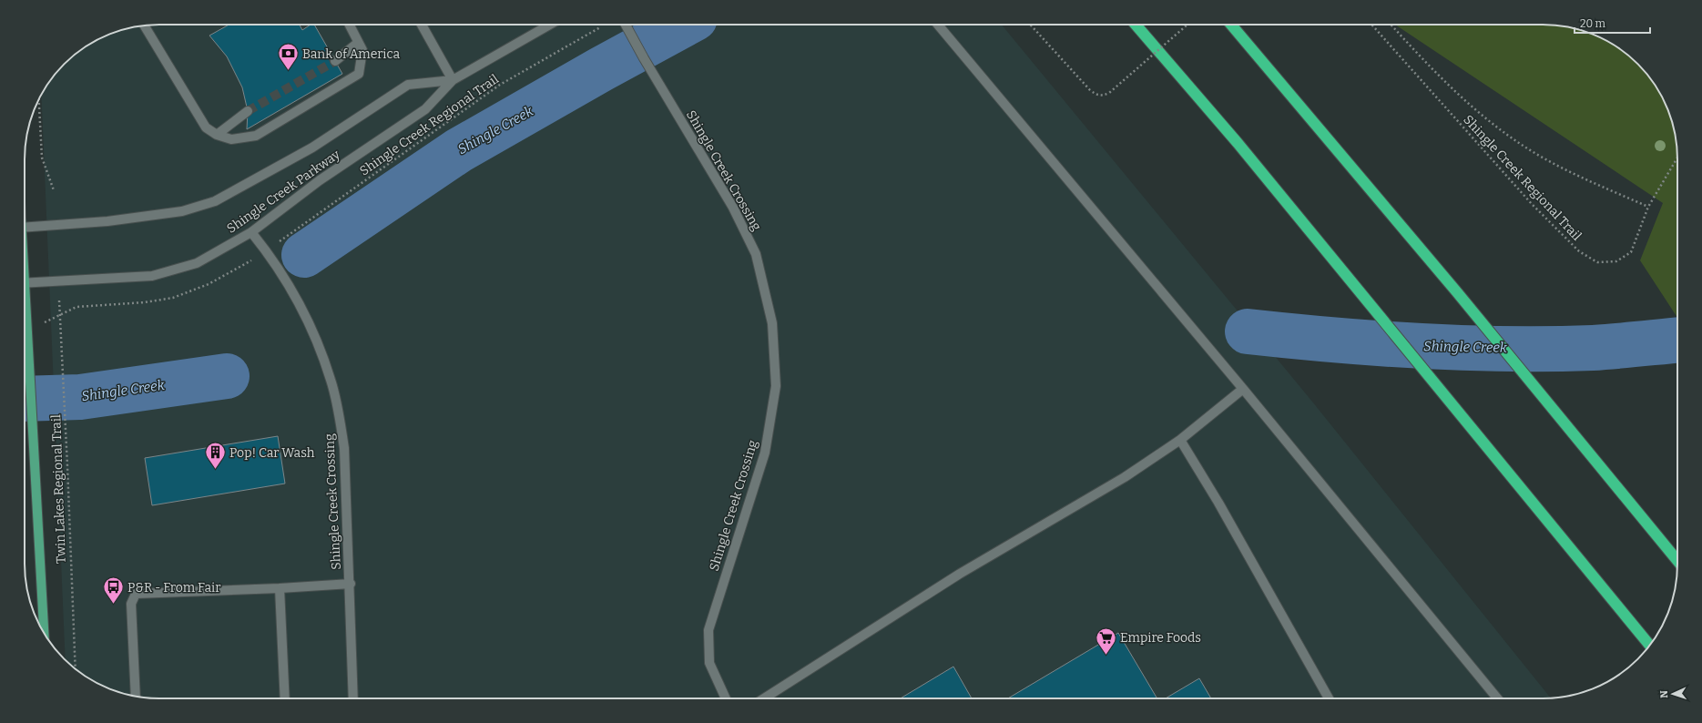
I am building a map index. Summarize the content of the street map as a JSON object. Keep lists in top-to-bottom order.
{
  "streets": {
    "street": ["Shingle Creek Crossing", "Shingle Creek Parkway"],
    "path": ["Shingle Creek Regional Trail", "Twin Lakes Regional Trail"]
  },
  "crossings": [
    ["Shingle Creek Crossing", "Shingle Creek Parkway"]
  ],
  "water": ["Shingle Creek"],
  "places": {
    "bank": ["Bank of America"],
    "building": ["Pop! Car Wash"],
    "bus stop": ["P&R - From Fair"],
    "supermarket": ["Empire Foods"]
  },
  "scale_bar": "20 m",
  "north": "left"
}
